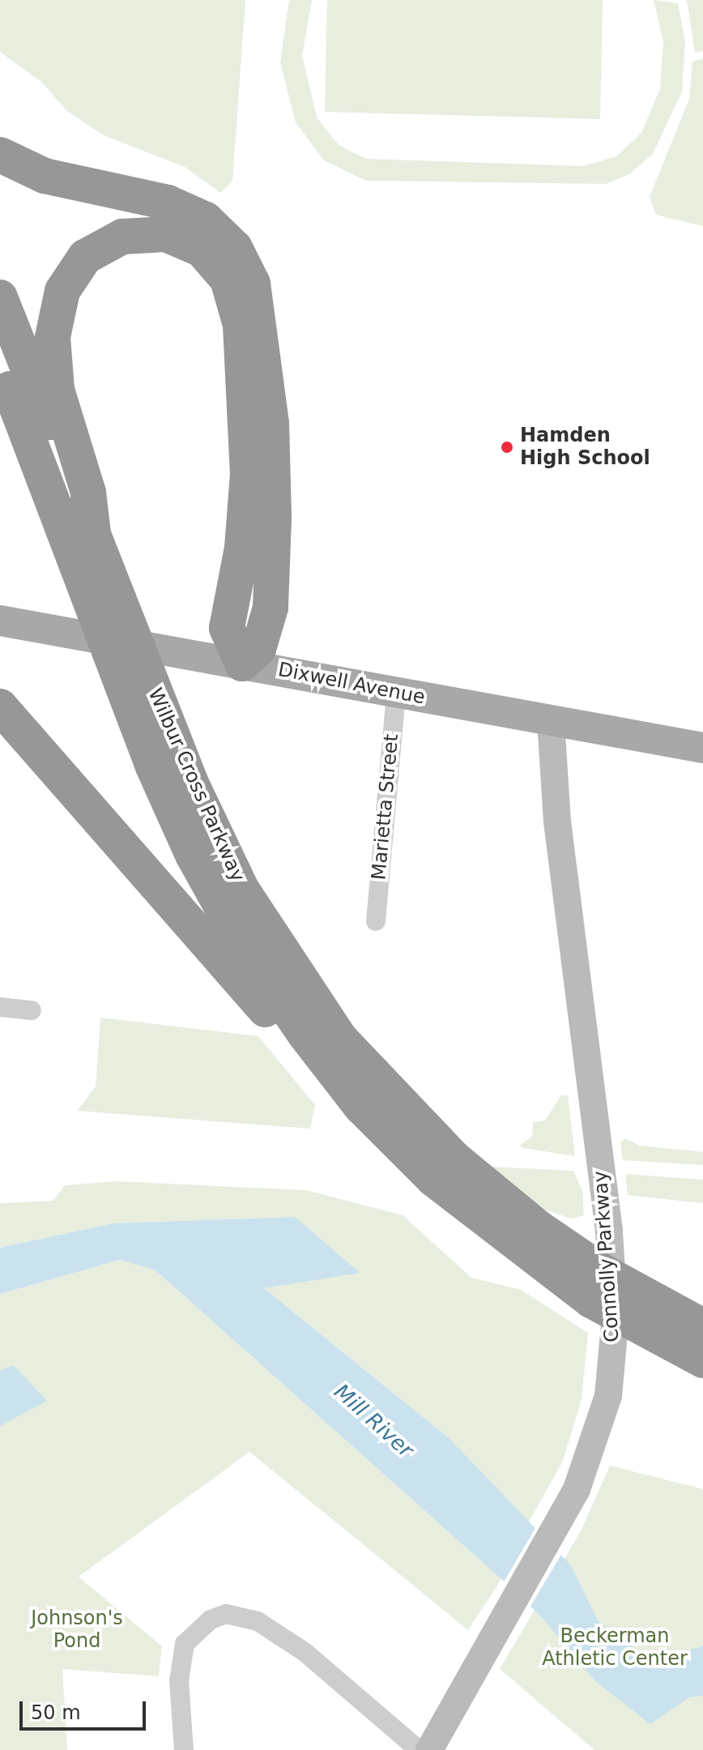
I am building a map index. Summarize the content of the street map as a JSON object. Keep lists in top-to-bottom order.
{
  "streets": {
    "highway": ["Wilbur Cross Parkway"],
    "main road": ["Dixwell Avenue", "Connolly Parkway"],
    "street": ["Marietta Street"]
  },
  "crossings": [
    ["Dixwell Avenue", "Marietta Street"],
    ["Dixwell Avenue", "Connolly Parkway"]
  ],
  "water": ["Mill River"],
  "parks": ["Johnson's Pond", "Beckerman Athletic Center"],
  "places": ["Hamden High School"],
  "scale_bar": "50 m"
}
